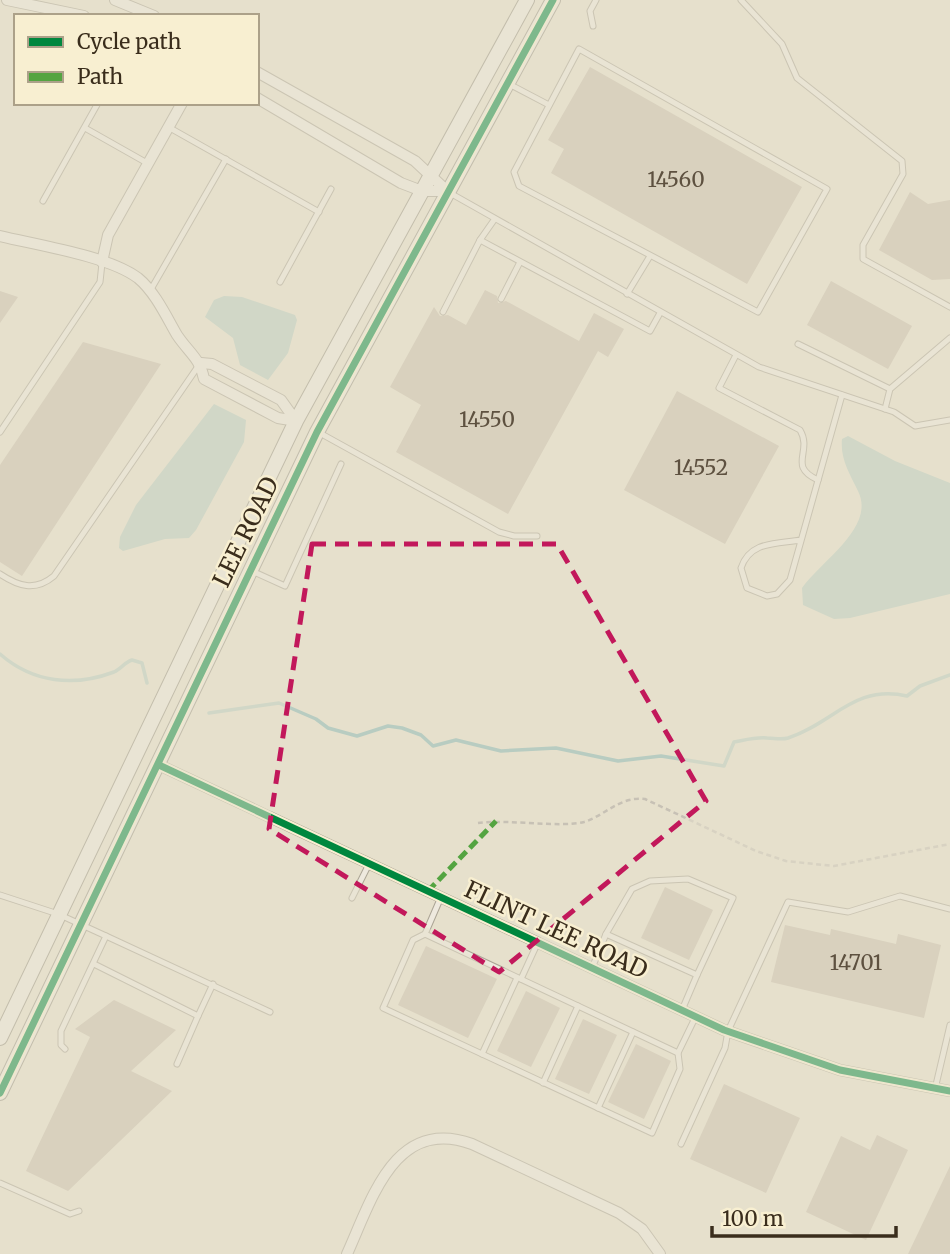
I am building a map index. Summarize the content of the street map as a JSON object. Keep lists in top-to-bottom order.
{
  "streets": {
    "street": ["LEE ROAD", "FLINT LEE ROAD"]
  },
  "crossings": [
    ["LEE ROAD", "FLINT LEE ROAD"]
  ],
  "house_numbers": [
    "14560",
    "14550",
    "14552",
    "14701"
  ],
  "legend": ["Cycle path", "Path"],
  "scale_bar": "100 m"
}
